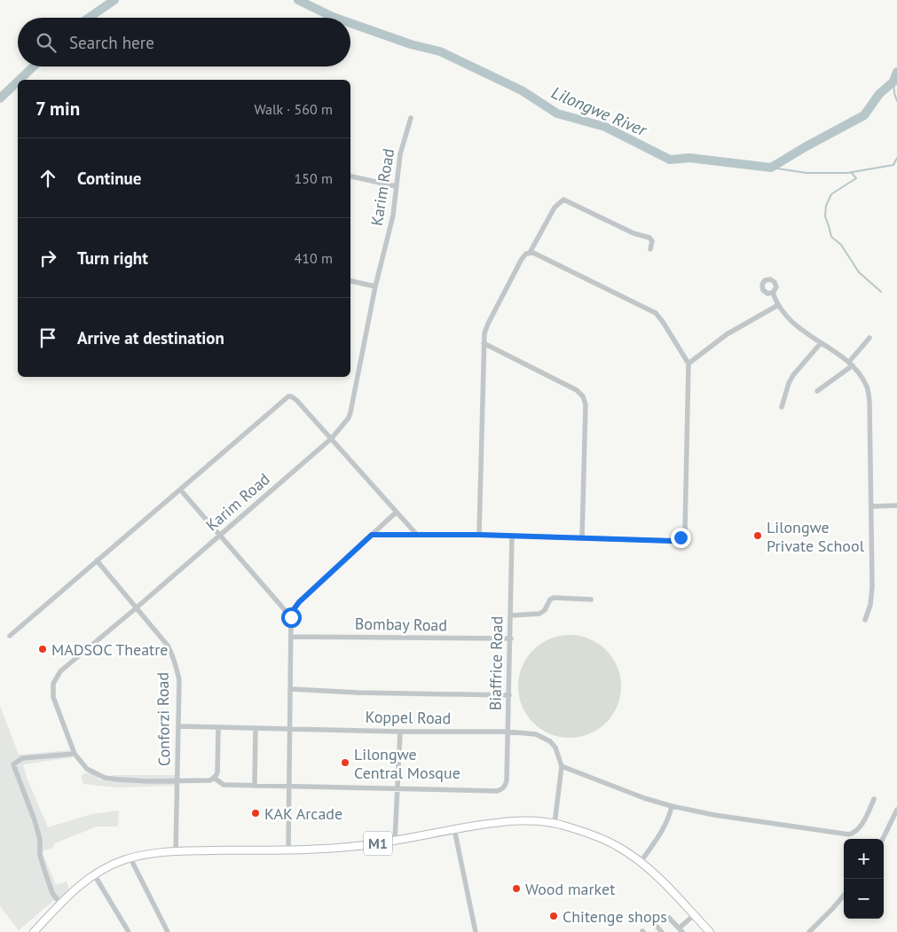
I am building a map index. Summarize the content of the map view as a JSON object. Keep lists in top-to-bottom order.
{
  "streets": {
    "highway": ["M1"],
    "street": [
      "Karim Road",
      "Bombay Road",
      "Biaffrice Road",
      "Koppel Road",
      "Conforzi Road"
    ]
  },
  "crossings": [
    ["Karim Road", "Conforzi Road"],
    ["Bombay Road", "Biaffrice Road"],
    ["Biaffrice Road", "Koppel Road"],
    ["Koppel Road", "Conforzi Road"],
    ["Koppel Road", "M1"],
    ["Conforzi Road", "M1"]
  ],
  "water": ["Lilongwe River"],
  "places": [
    "Lilongwe Private School",
    "MADSOC Theatre",
    "Lilongwe Central Mosque",
    "KAK Arcade",
    "Wood market",
    "Chitenge shops"
  ],
  "page": {
    "search": "Search here",
    "heading": ["7 min", "Walk · 560 m"],
    "list": [
      ["Continue", "150 m"],
      ["Turn right", "410 m"],
      "Arrive at destination"
    ],
    "map_buttons": ["+", "−"]
  }
}
